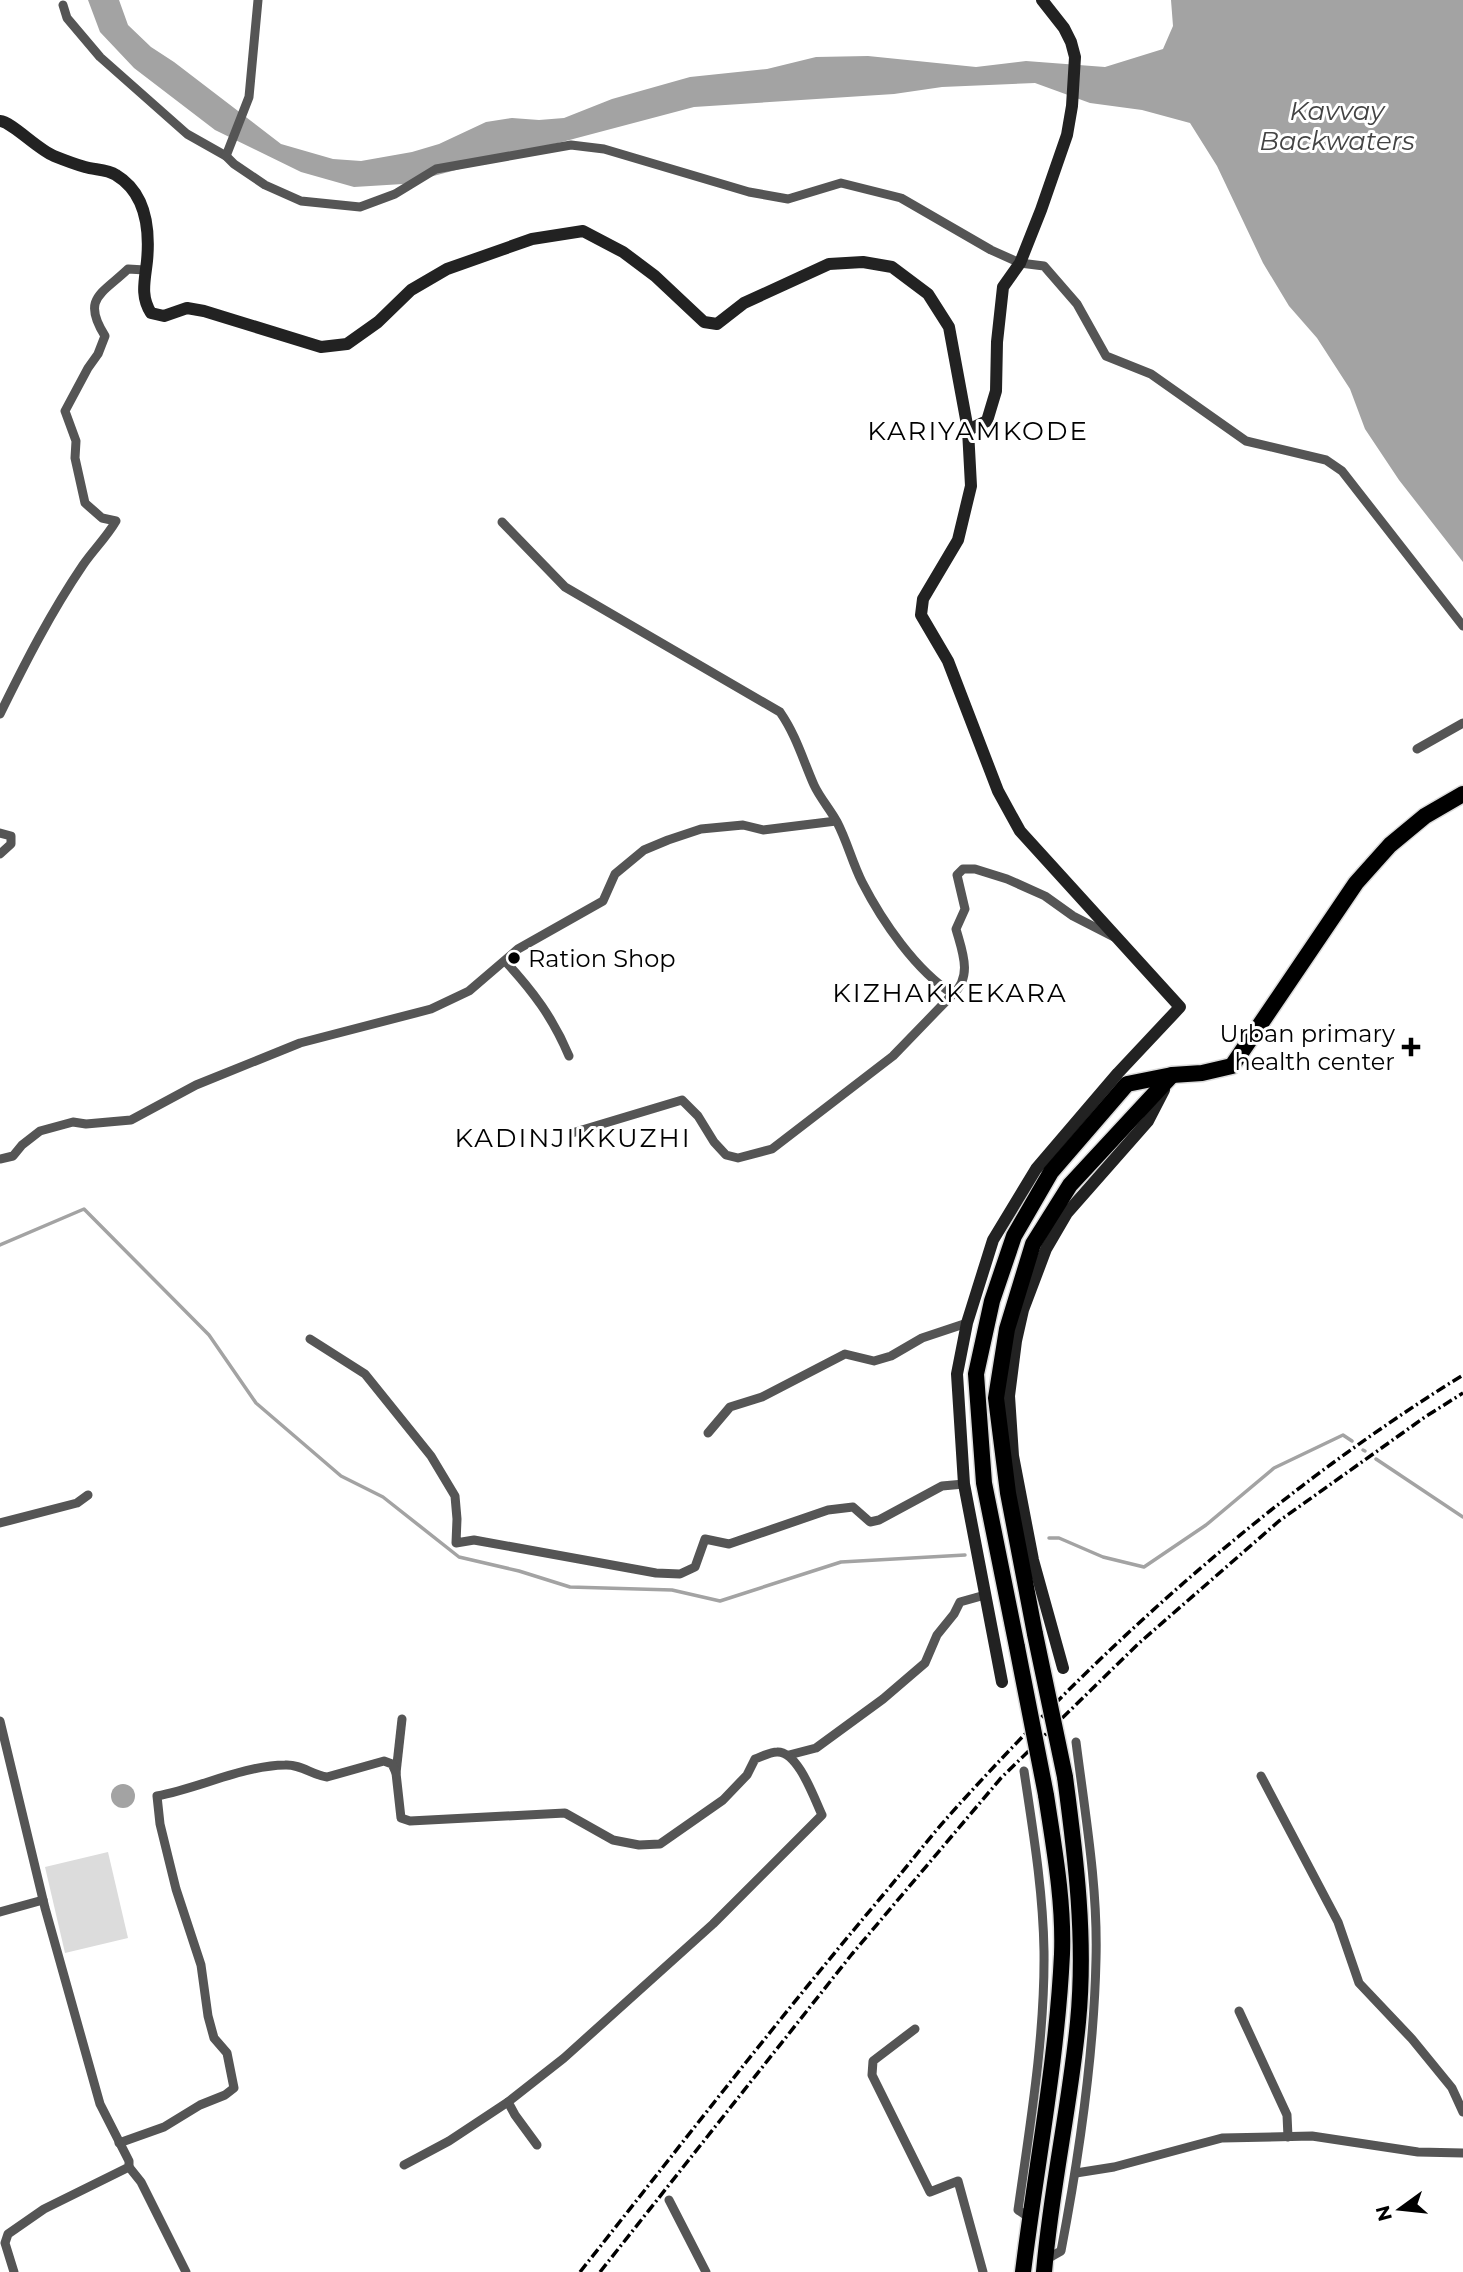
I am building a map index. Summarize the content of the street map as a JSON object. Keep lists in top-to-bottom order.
{
  "districts": ["KARIYAMKODE", "KIZHAKKEKARA", "KADINJIKKUZHI"],
  "water": ["Kavvay Backwaters"],
  "places": {
    "other": ["Ration Shop"],
    "health": ["Urban primary health center"]
  },
  "north": "left"
}
